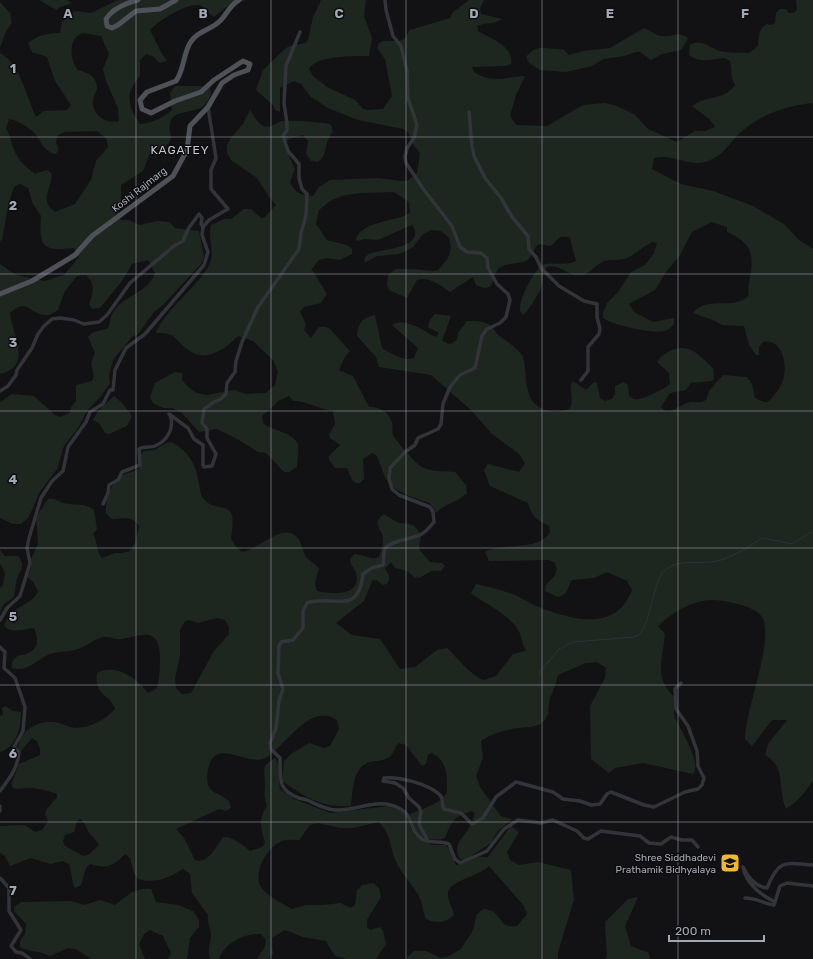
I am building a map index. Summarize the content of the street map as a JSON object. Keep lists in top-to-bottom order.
{
  "streets": {
    "main road": ["Koshi Rajmarg"]
  },
  "districts": ["KAGATEY"],
  "places": {
    "school or university": ["Shree Siddhadevi Prathamik Bidhyalaya"]
  },
  "scale_bar": "200 m",
  "grid": {
    "columns": [
      "A",
      "B",
      "C",
      "D",
      "E",
      "F"
    ],
    "rows": [
      "1",
      "2",
      "3",
      "4",
      "5",
      "6",
      "7"
    ]
  }
}
